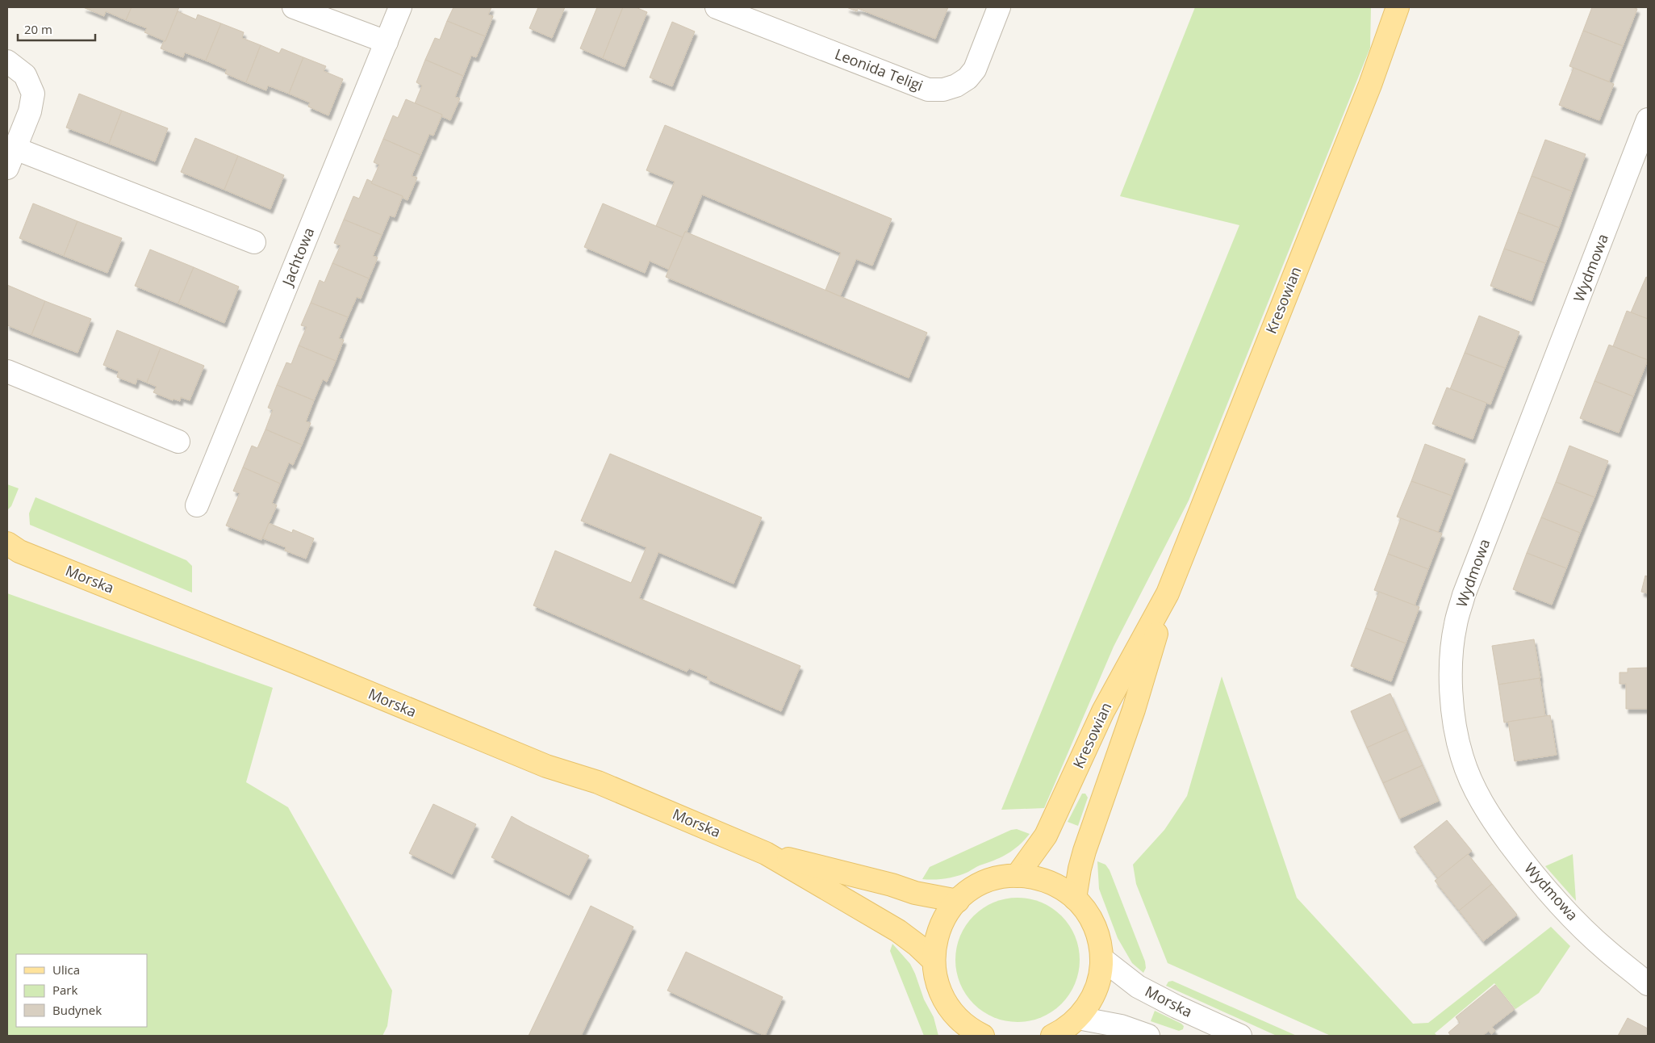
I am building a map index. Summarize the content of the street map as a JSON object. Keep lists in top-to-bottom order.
{
  "streets": {
    "main road": ["Kresowian", "Morska"],
    "street": ["Leonida Teligi", "Jachtowa", "Wydmowa"]
  },
  "legend": ["Ulica", "Park", "Budynek"],
  "scale_bar": "20 m"
}
